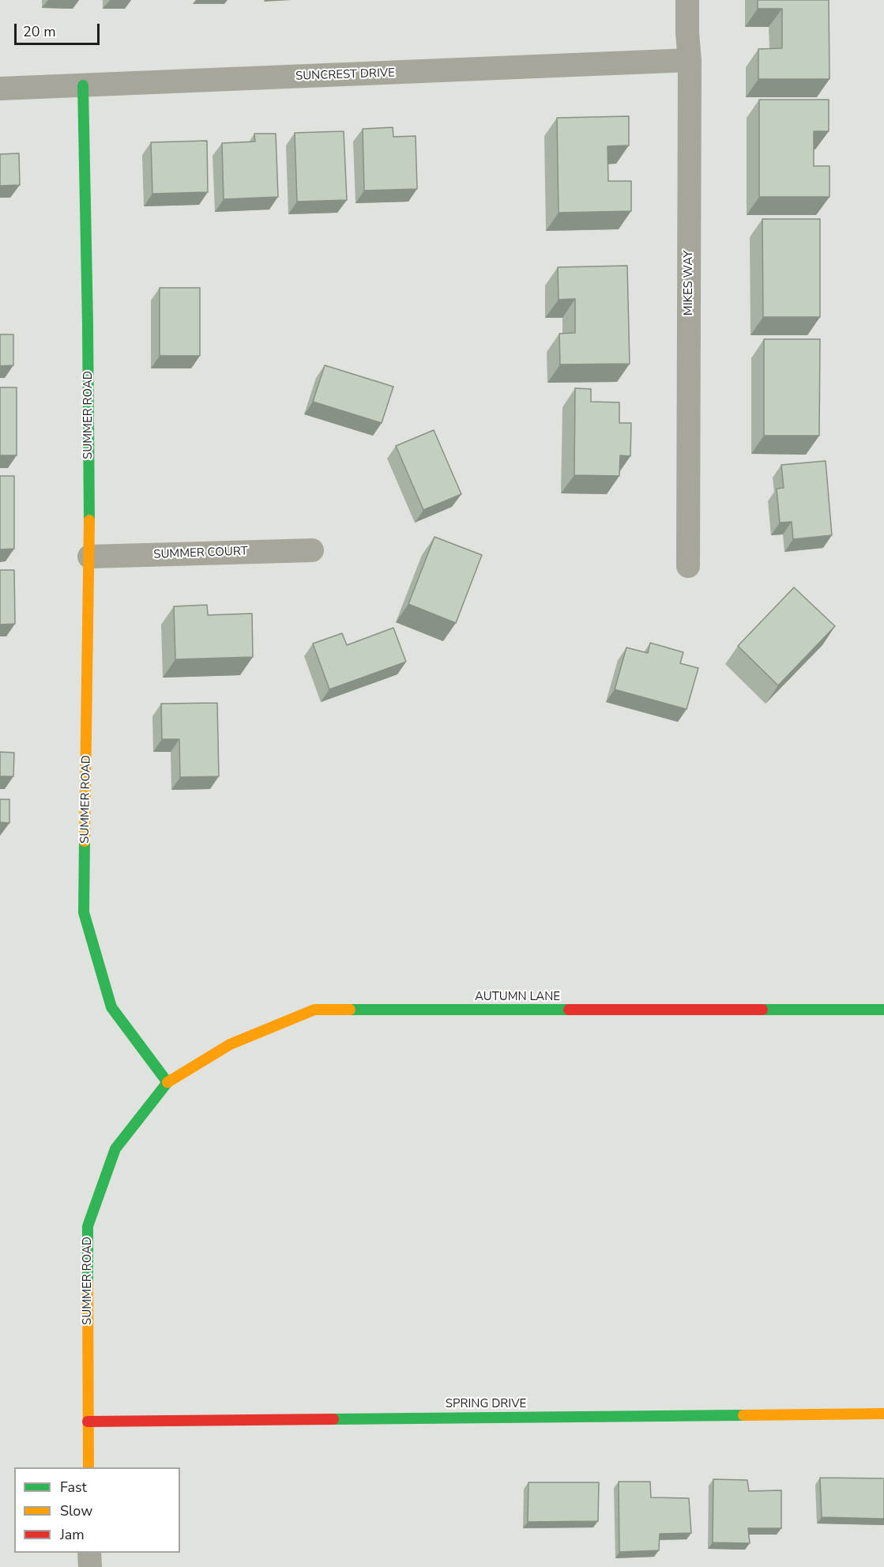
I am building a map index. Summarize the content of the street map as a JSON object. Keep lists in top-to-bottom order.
{
  "streets": {
    "street": [
      "SUNCREST DRIVE",
      "MIKES WAY",
      "SUMMER ROAD",
      "SUMMER COURT",
      "AUTUMN LANE",
      "SPRING DRIVE"
    ]
  },
  "crossings": [
    ["SUNCREST DRIVE", "MIKES WAY"],
    ["SUNCREST DRIVE", "SUMMER ROAD"],
    ["SUMMER ROAD", "SUMMER COURT"],
    ["SUMMER ROAD", "AUTUMN LANE"],
    ["SUMMER ROAD", "SPRING DRIVE"]
  ],
  "legend": ["Fast", "Slow", "Jam"],
  "scale_bar": "20 m"
}
